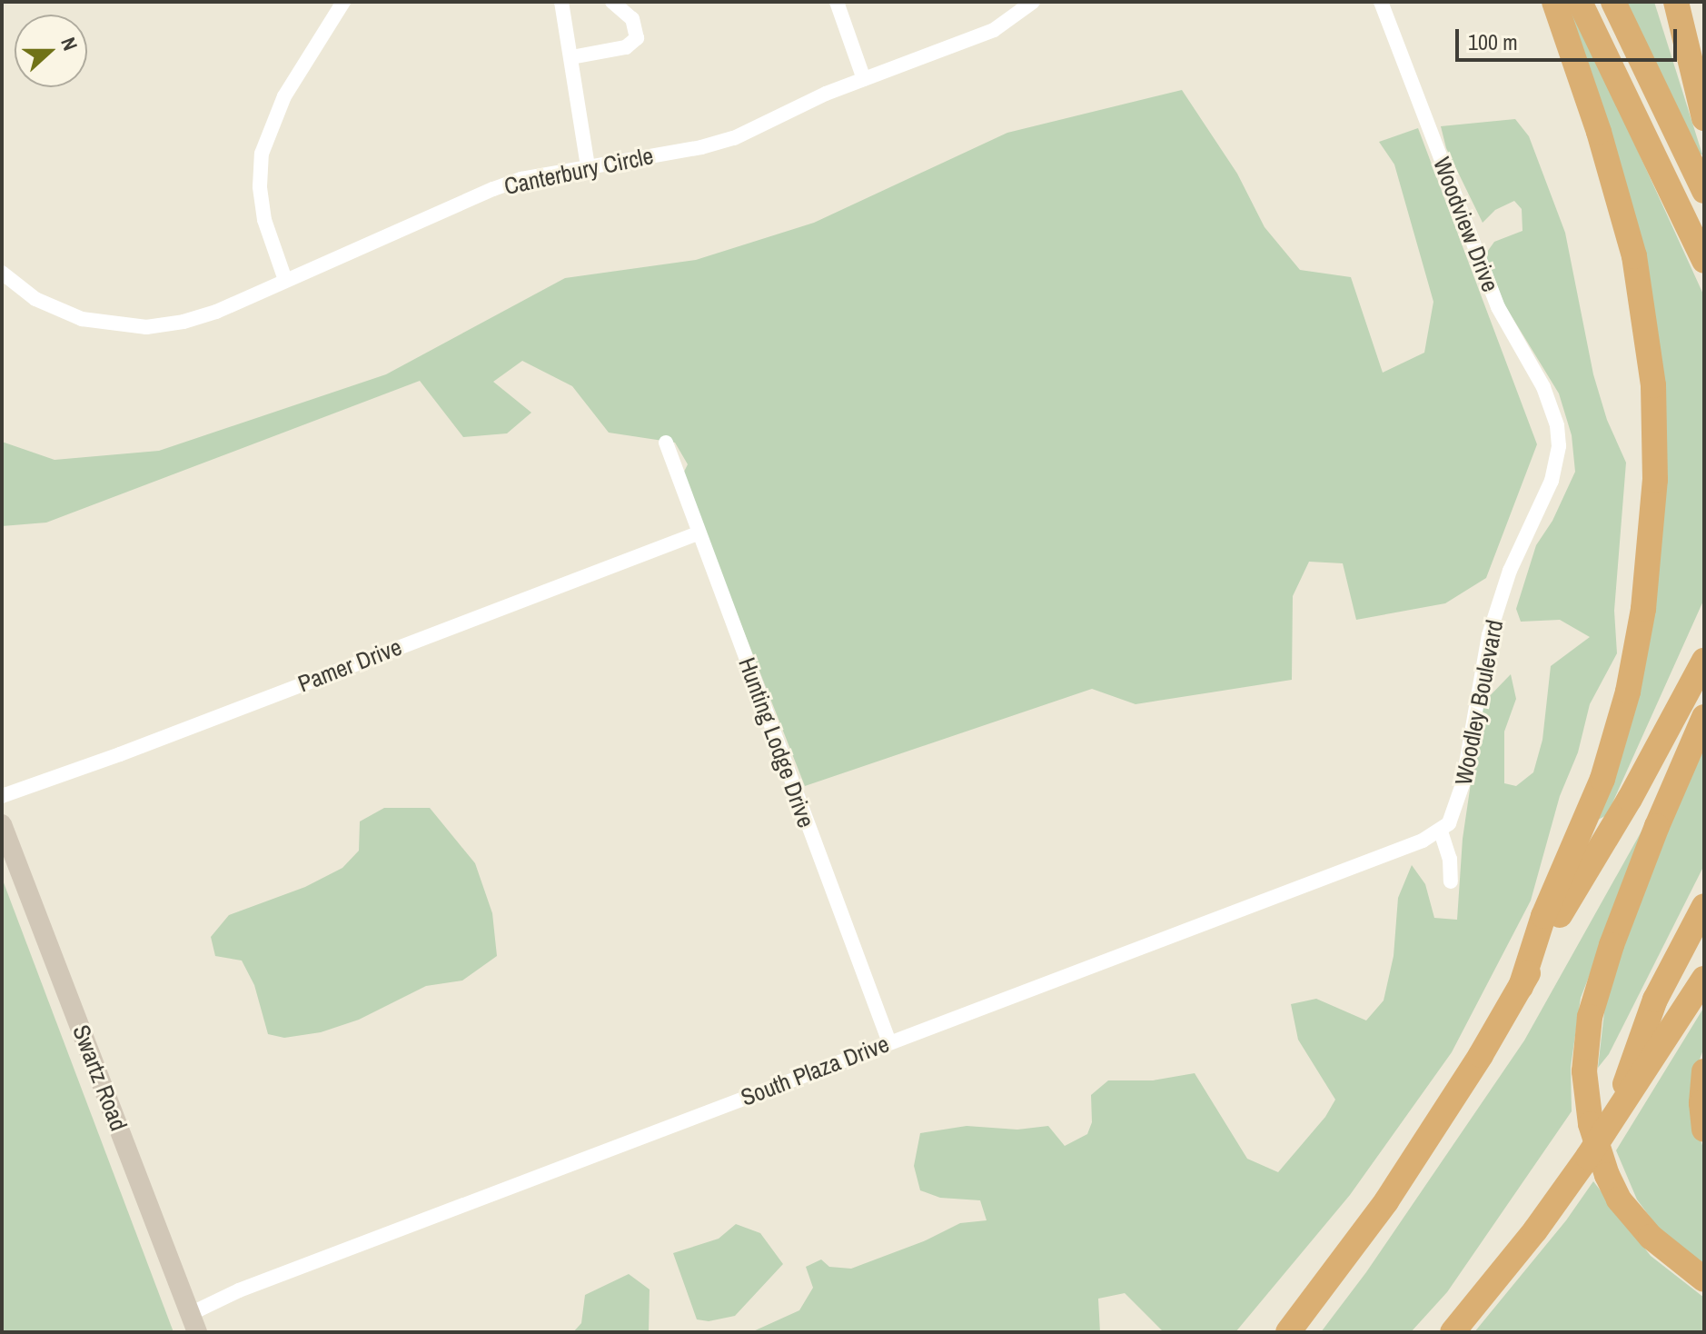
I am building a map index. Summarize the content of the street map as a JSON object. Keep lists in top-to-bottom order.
{
  "streets": {
    "street": [
      "Canterbury Circle",
      "Woodview Drive",
      "Pamer Drive",
      "Woodley Boulevard",
      "Hunting Lodge Drive",
      "South Plaza Drive",
      "Swartz Road"
    ]
  },
  "crossings": [
    ["Woodview Drive", "Woodley Boulevard"],
    ["Pamer Drive", "Hunting Lodge Drive"],
    ["Woodley Boulevard", "South Plaza Drive"],
    ["Hunting Lodge Drive", "South Plaza Drive"],
    ["South Plaza Drive", "Swartz Road"]
  ],
  "scale_bar": "100 m",
  "north": "right"
}
